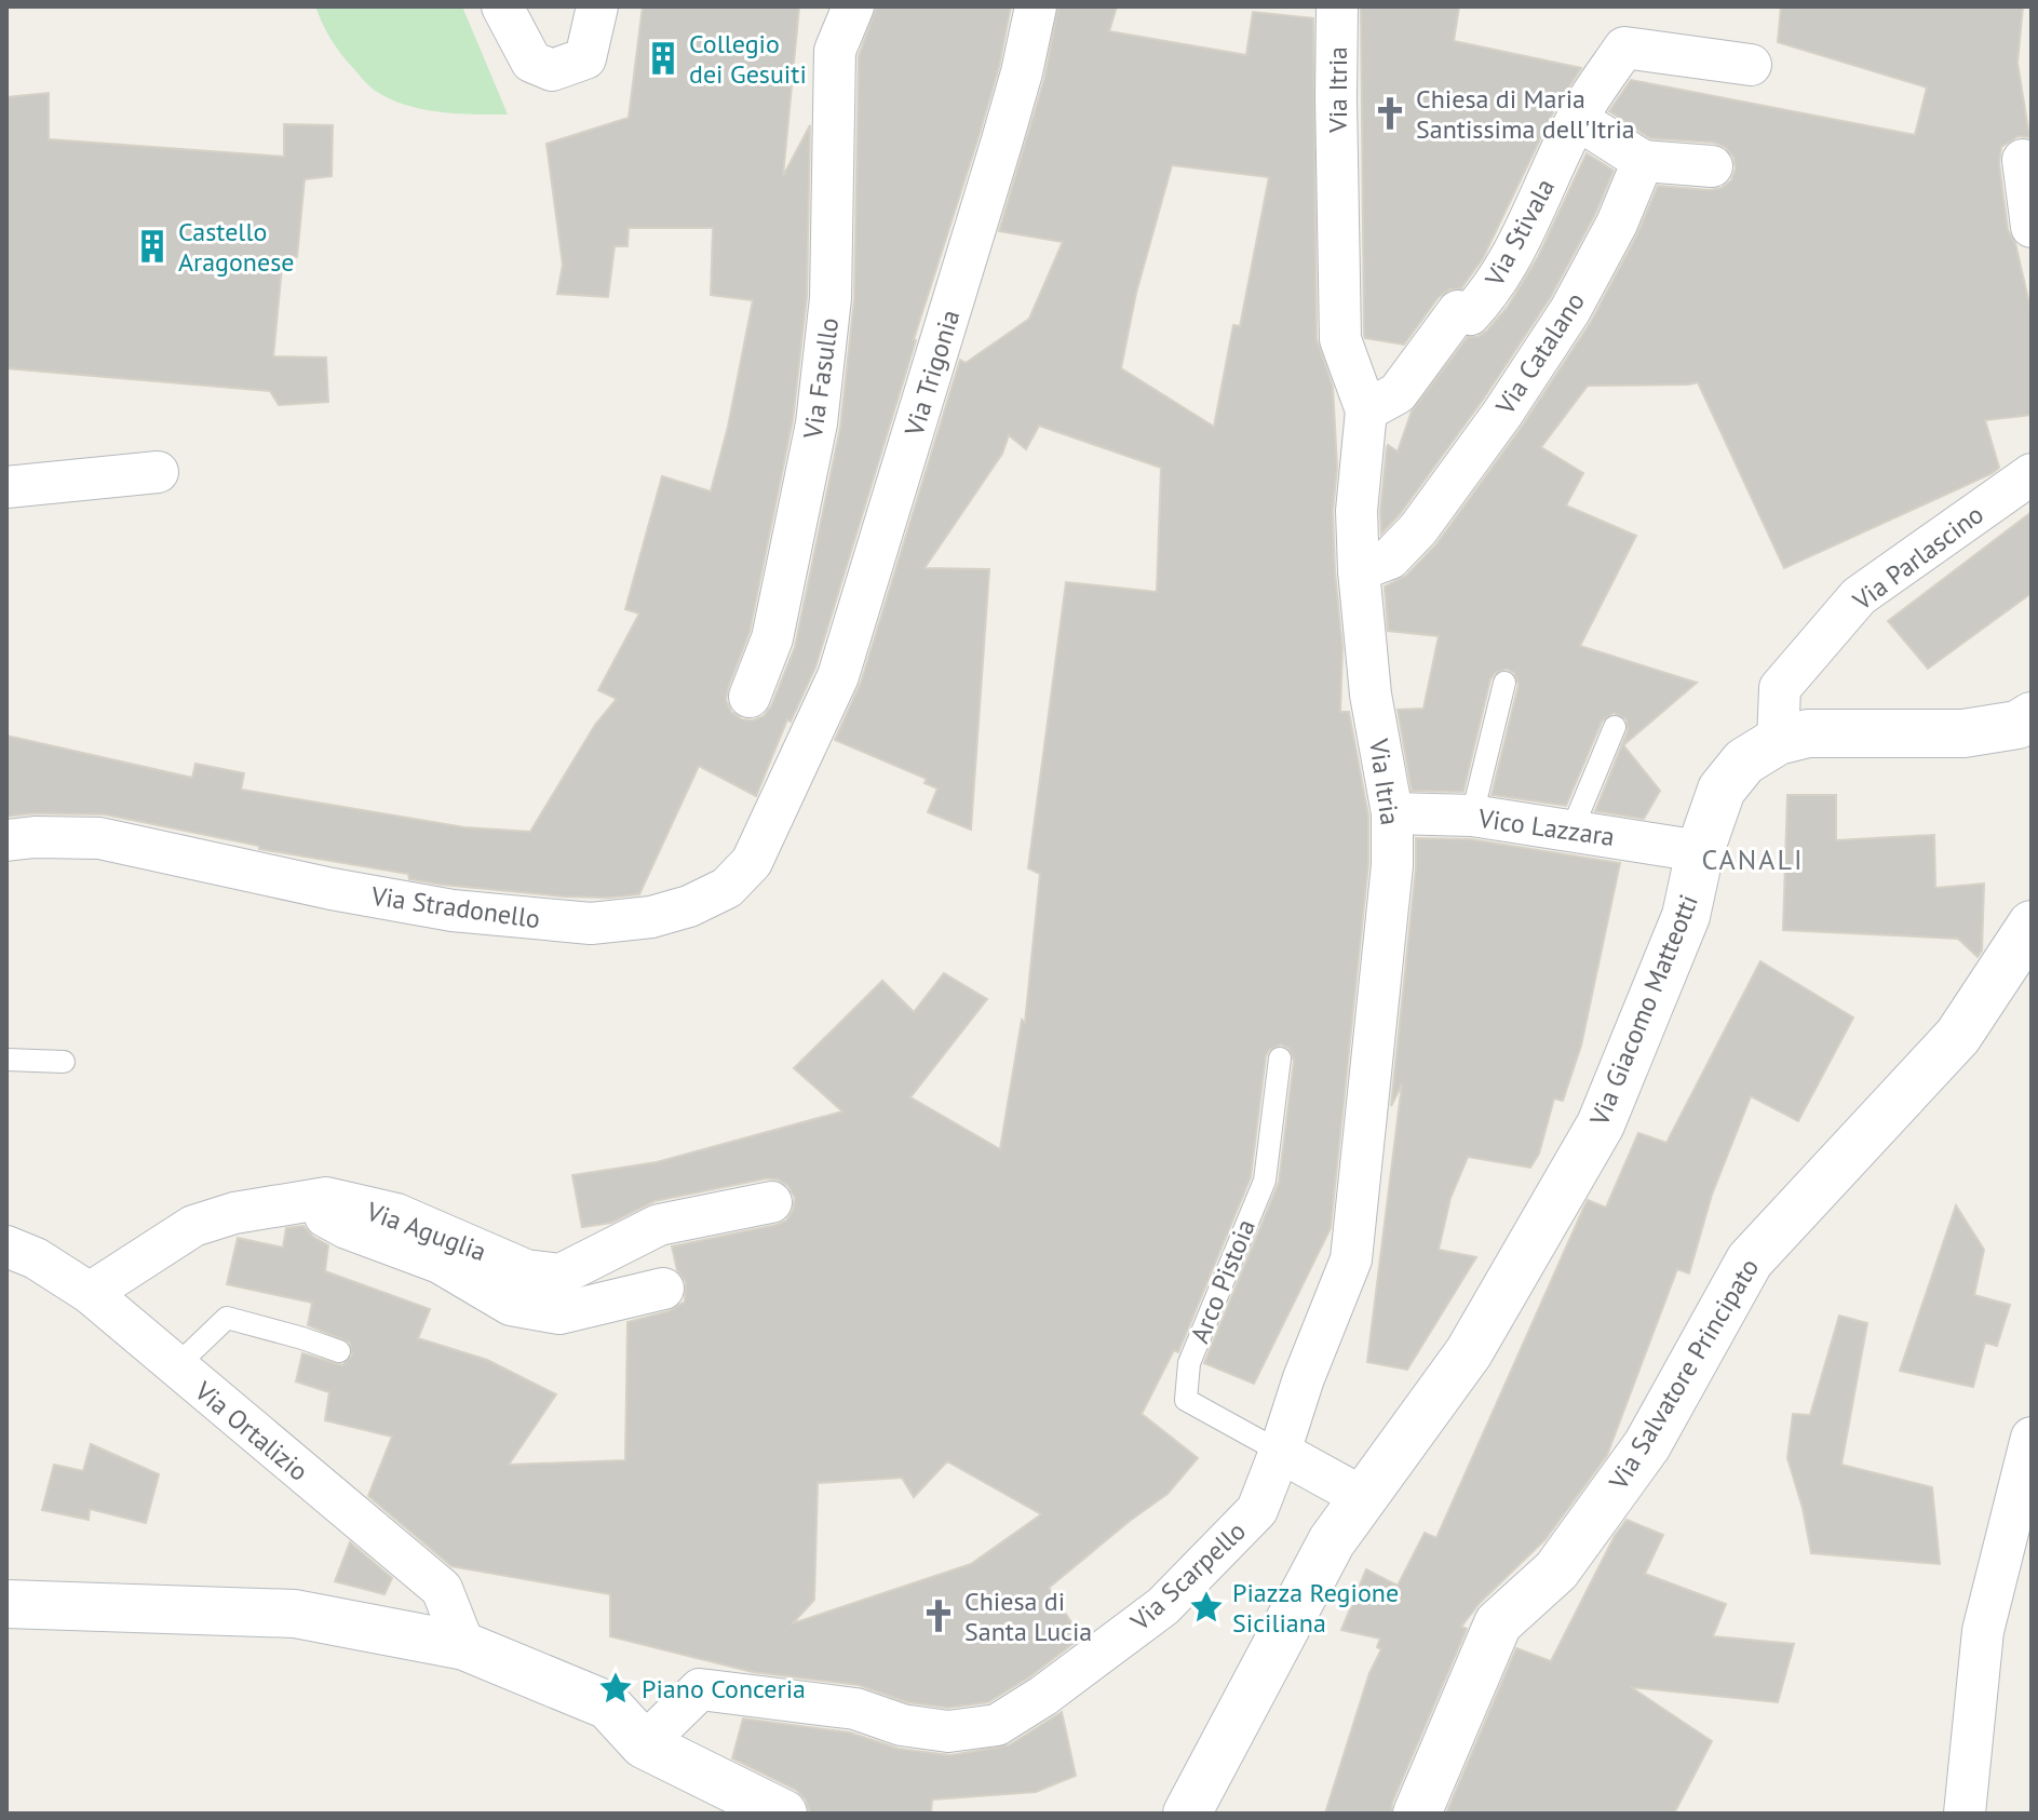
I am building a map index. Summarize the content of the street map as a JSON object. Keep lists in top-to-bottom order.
{
  "streets": {
    "main road": ["Via Giacomo Matteotti", "Via Salvatore Principato"],
    "street": [
      "Via Itria",
      "Via Stivala",
      "Via Catalano",
      "Via Trigonia",
      "Via Fasullo",
      "Via Parlascino",
      "Vico Lazzara",
      "Via Stradonello",
      "Via Aguglia",
      "Via Ortalizio",
      "Via Scarpello"
    ],
    "lane": ["Arco Pistoia"]
  },
  "crossings": [
    ["Via Itria", "Via Stivala"],
    ["Via Itria", "Via Catalano"],
    ["Via Itria", "Vico Lazzara"],
    ["Via Itria", "Arco Pistoia"],
    ["Via Itria", "Via Scarpello"],
    ["Via Trigonia", "Via Stradonello"],
    ["Via Parlascino", "Via Giacomo Matteotti"],
    ["Vico Lazzara", "Via Giacomo Matteotti"],
    ["Via Aguglia", "Via Ortalizio"],
    ["Arco Pistoia", "Via Scarpello"]
  ],
  "districts": ["CANALI"],
  "places": {
    "building": ["Collegio dei Gesuiti", "Castello Aragonese"],
    "church": ["Chiesa di Maria Santissima dell'Itria", "Chiesa di Santa Lucia"],
    "place": ["Piazza Regione Siciliana", "Piano Conceria"]
  }
}
